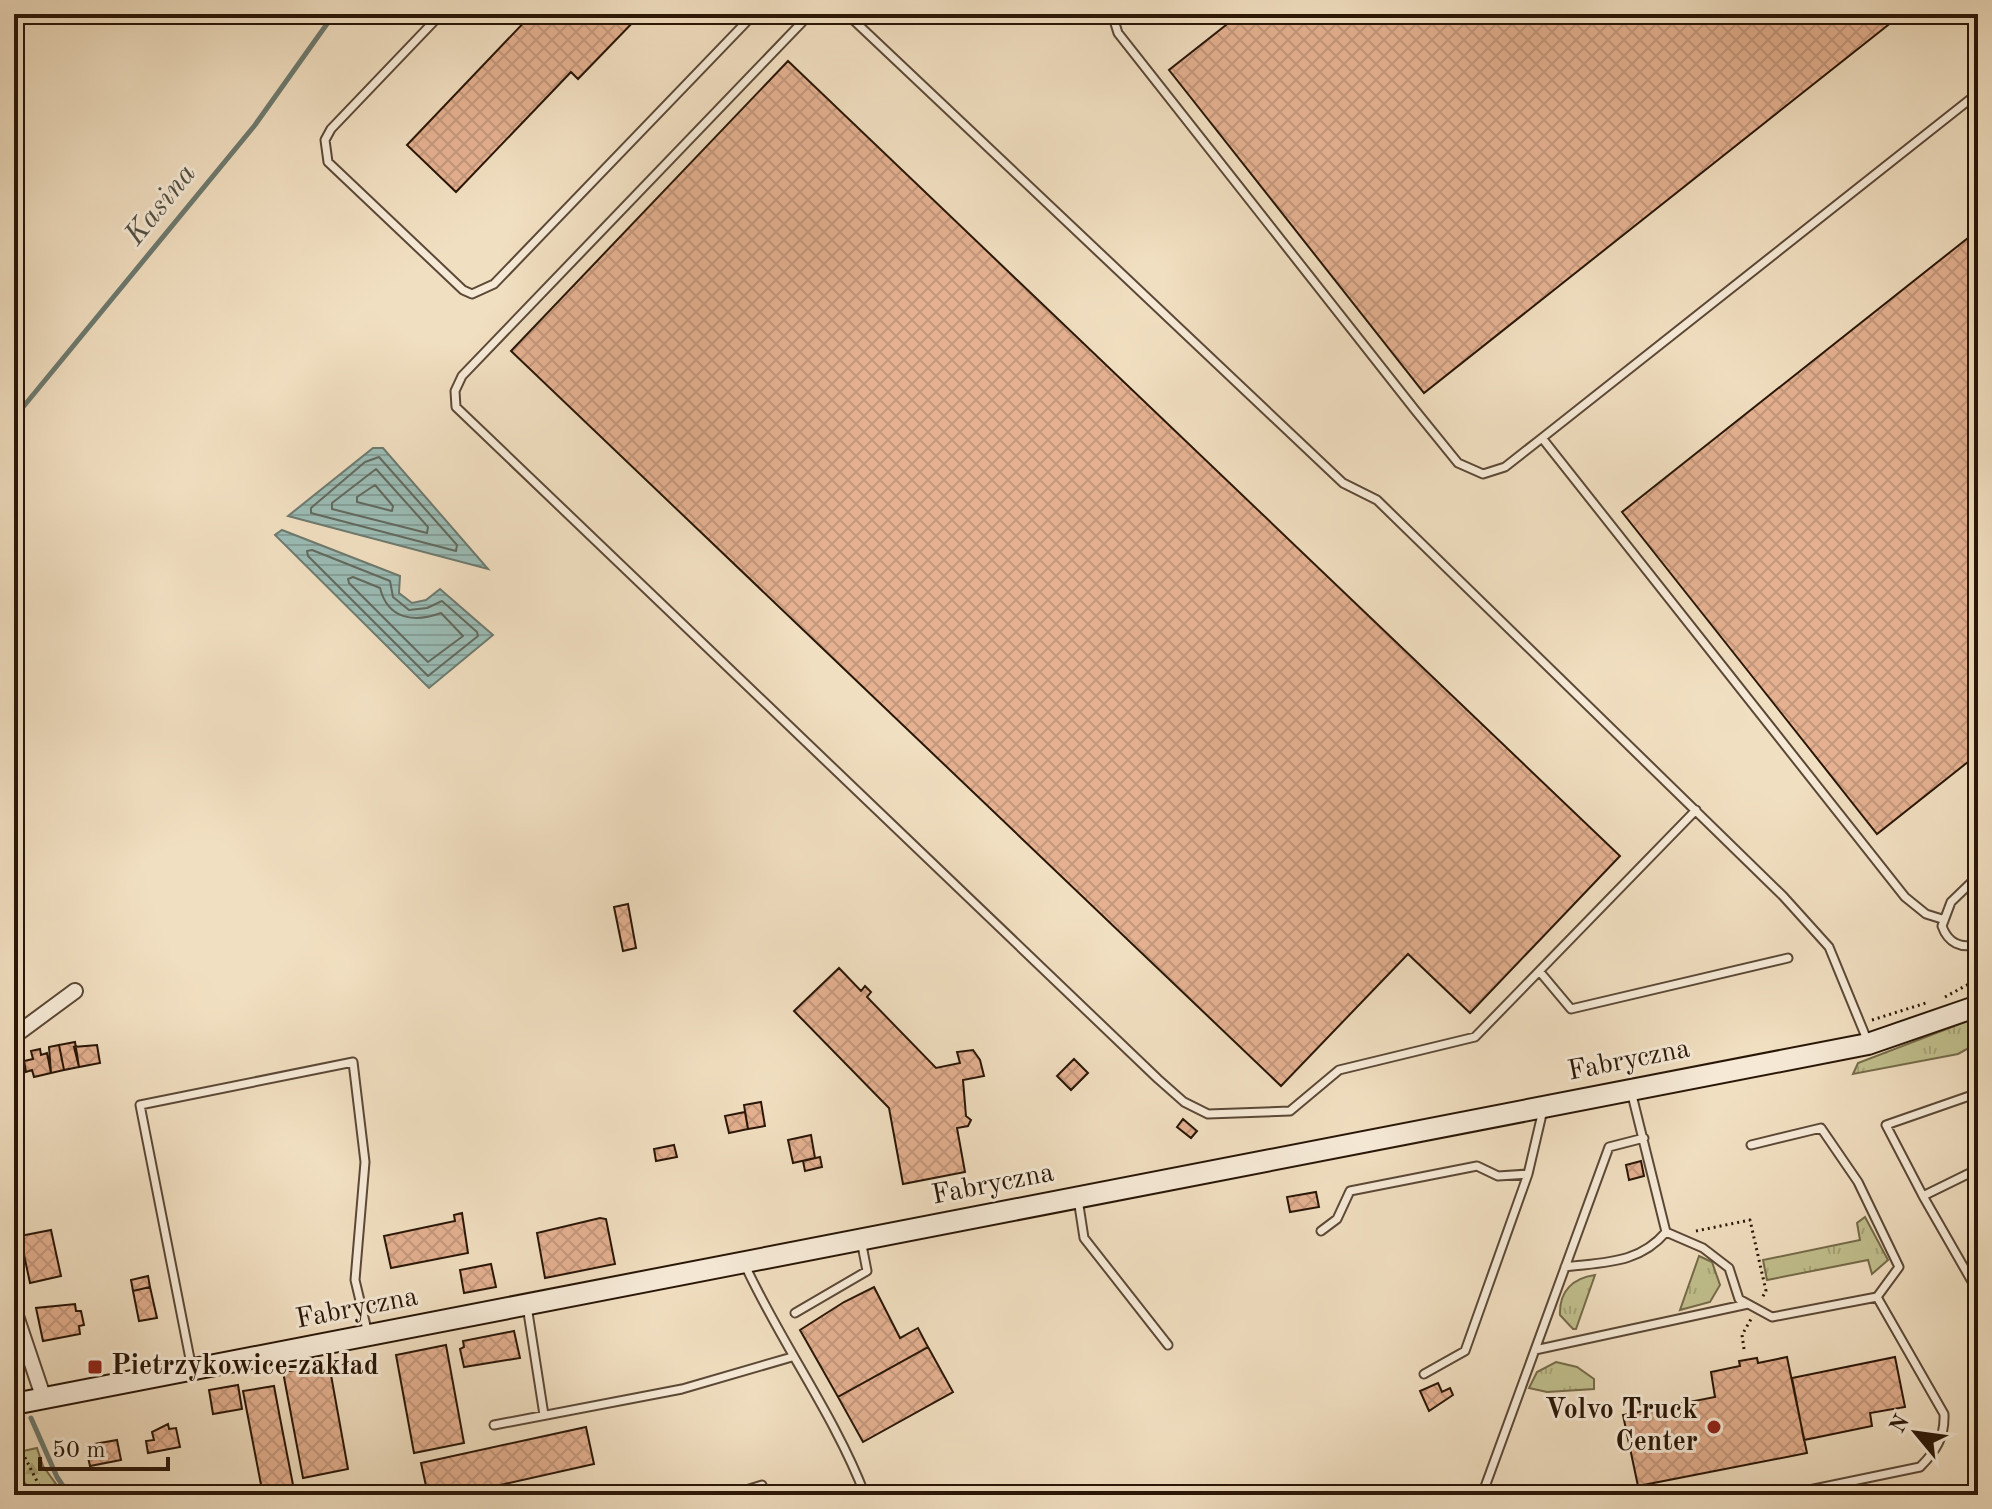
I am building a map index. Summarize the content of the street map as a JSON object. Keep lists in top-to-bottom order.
{
  "streets": {
    "main road": ["Fabryczna"]
  },
  "water": ["Kasina"],
  "places": {
    "transit": ["Pietrzykowice-zakład"],
    "other": ["Volvo Truck Center"]
  },
  "scale_bar": "50 m",
  "north": "top left"
}
